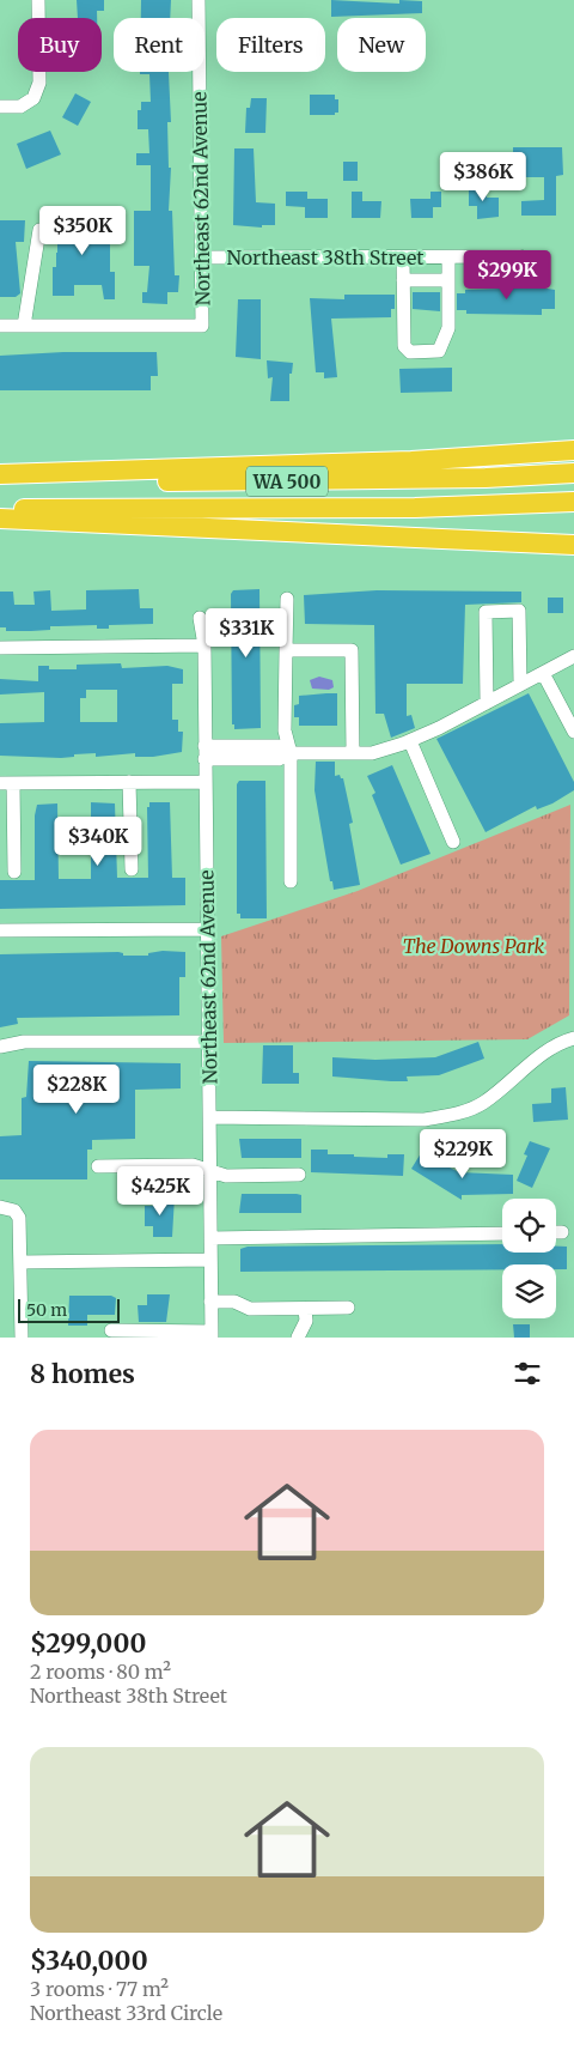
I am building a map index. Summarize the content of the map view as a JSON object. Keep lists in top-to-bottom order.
{
  "streets": {
    "highway": ["WA 500"],
    "street": ["Northeast 62nd Avenue", "Northeast 38th Street"]
  },
  "crossings": [
    ["Northeast 62nd Avenue", "Northeast 38th Street"]
  ],
  "parks": ["The Downs Park"],
  "scale_bar": "50 m",
  "page": {
    "chip": [
      "Buy",
      "Rent",
      "Filters",
      "New"
    ],
    "price": [
      "$386K",
      "$350K",
      "$299K",
      "$331K",
      "$340K",
      "$228K",
      "$229K",
      "$425K"
    ],
    "scale": "50 m",
    "heading": "8 homes",
    "list": [
      {
        "name": "$299,000",
        "note": "2 rooms · 80 m² · Northeast 38th Street"
      },
      {
        "name": "$340,000",
        "note": "3 rooms · 77 m² · Northeast 33rd Circle"
      }
    ]
  }
}
